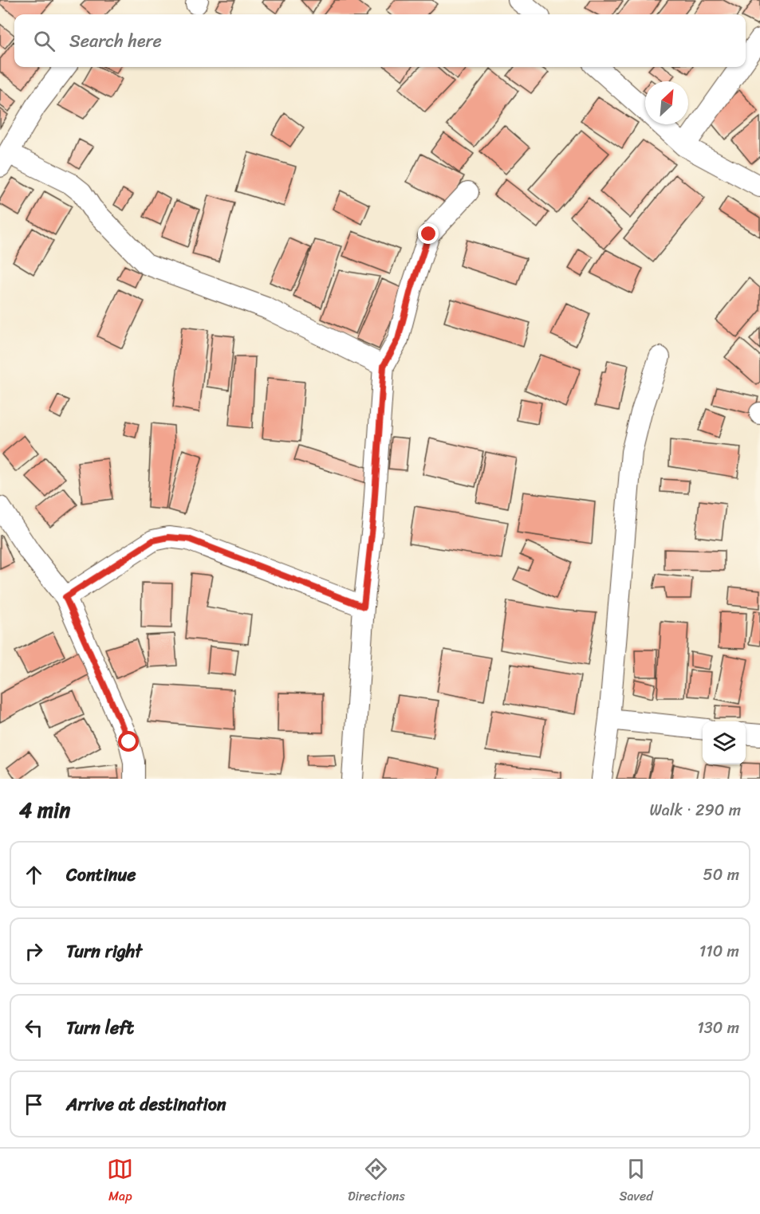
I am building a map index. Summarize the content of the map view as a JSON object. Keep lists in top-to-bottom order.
{
  "north": "top right",
  "page": {
    "search": "Search here",
    "heading": ["4 min", "Walk · 290 m"],
    "list": [
      ["Continue", "50 m"],
      ["Turn right", "110 m"],
      ["Turn left", "130 m"],
      "Arrive at destination"
    ],
    "nav": ["Map", "Directions", "Saved"]
  }
}
